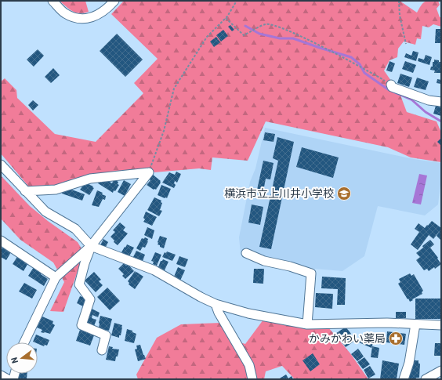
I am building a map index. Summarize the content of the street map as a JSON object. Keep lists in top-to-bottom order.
{
  "places": {
    "school or university": ["横浜市立上川井小学校"],
    "pharmacy": ["かみかわい薬局"]
  },
  "north": "left"
}
